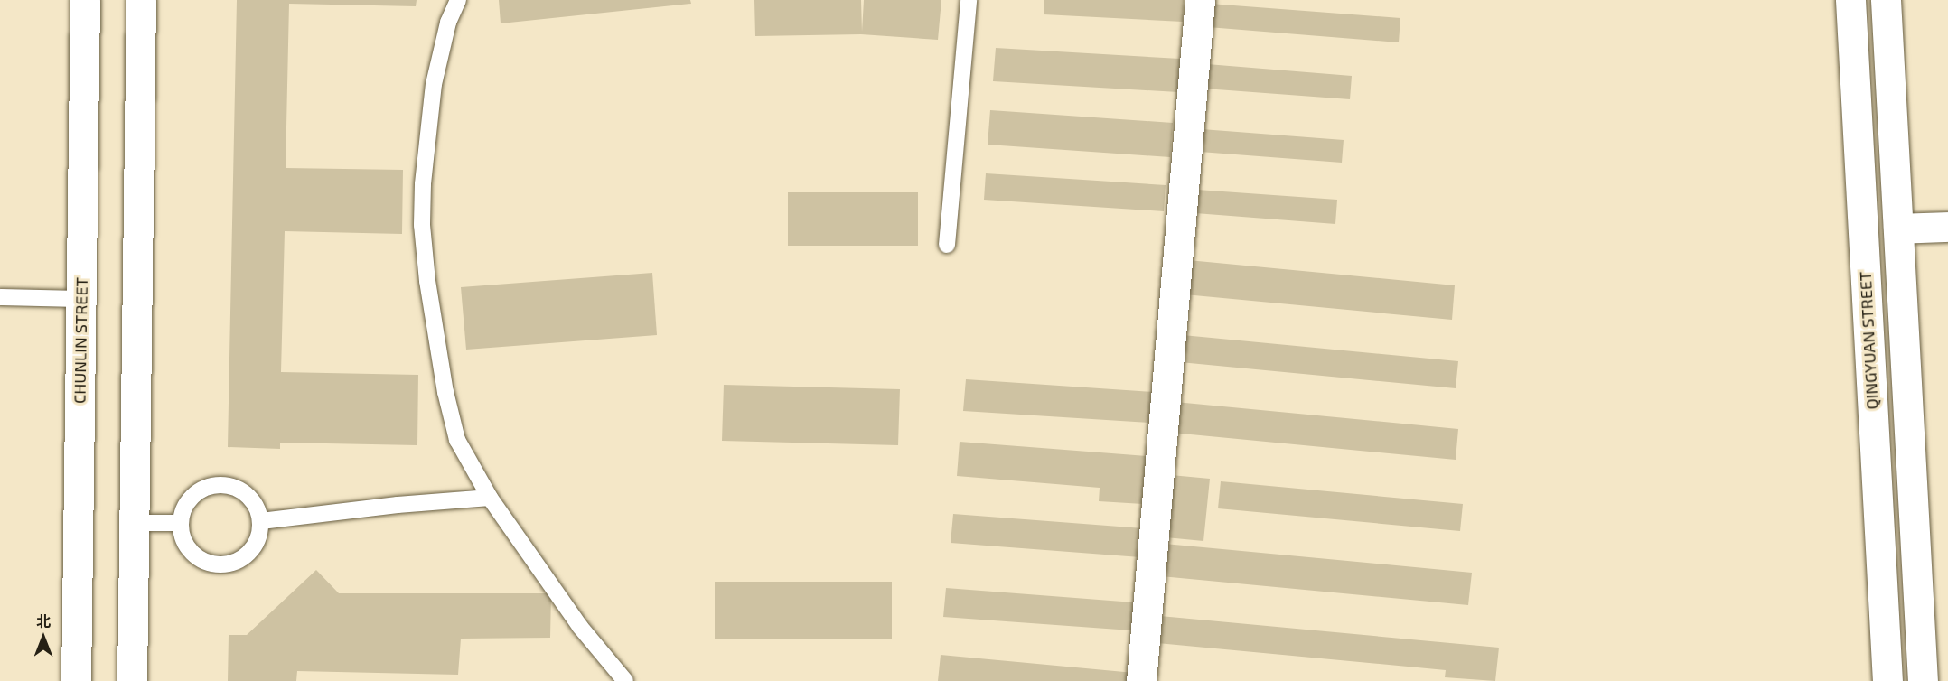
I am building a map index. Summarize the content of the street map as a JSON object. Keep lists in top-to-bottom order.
{
  "streets": {
    "main road": ["CHUNLIN STREET", "QINGYUAN STREET"]
  },
  "north": "top"
}
